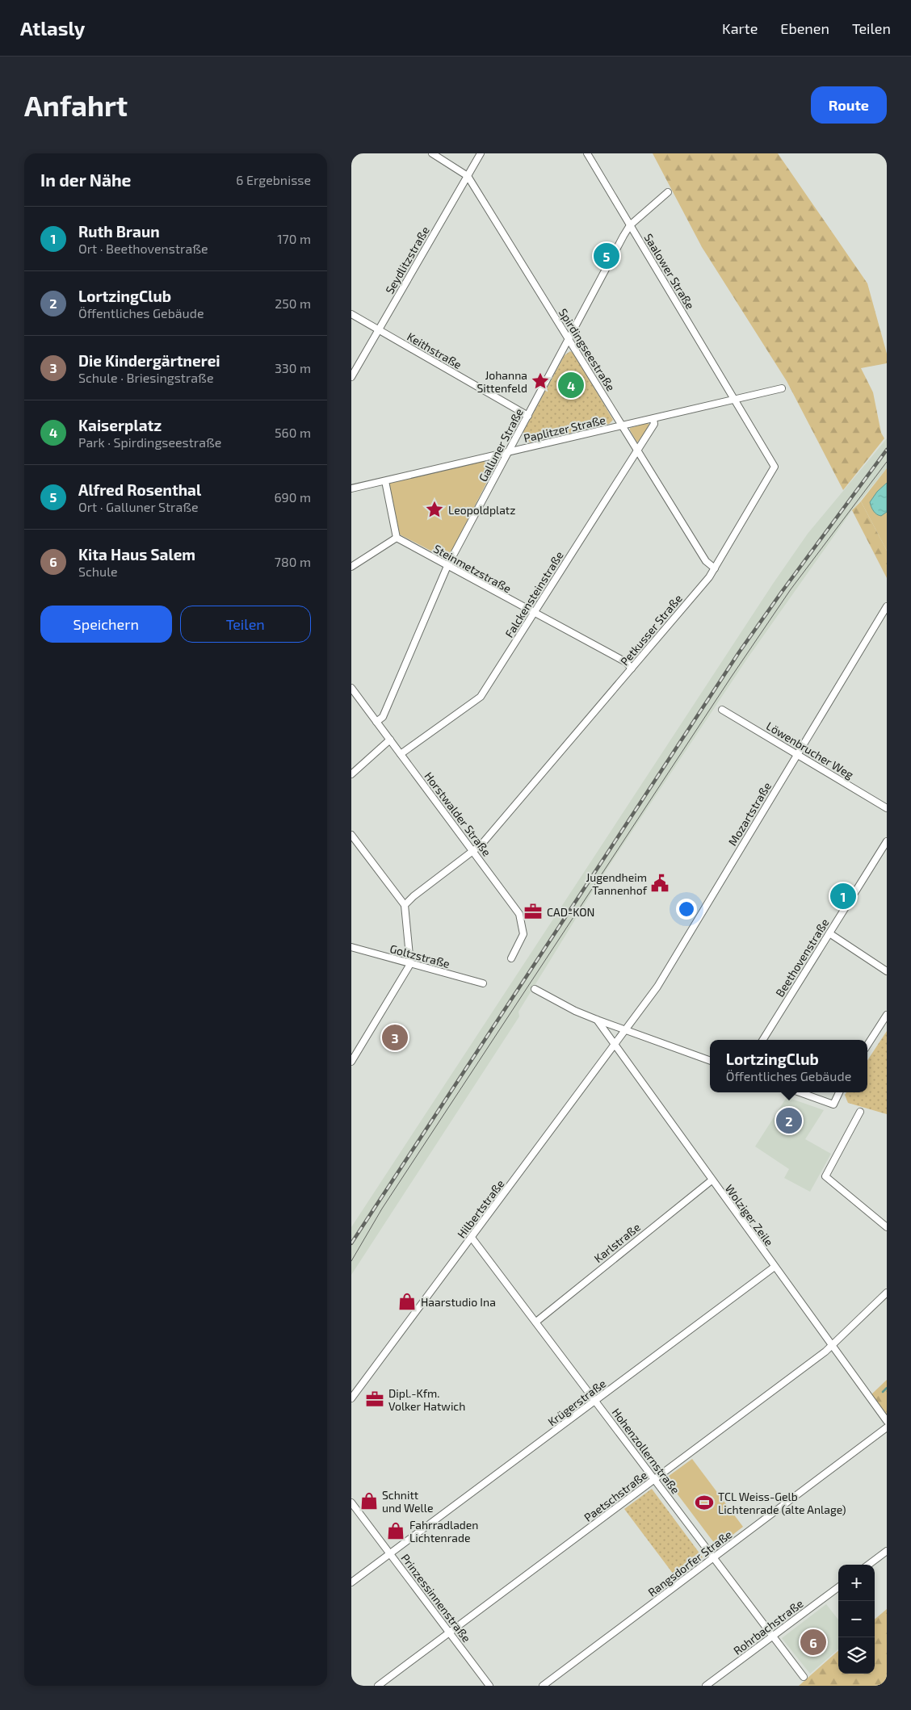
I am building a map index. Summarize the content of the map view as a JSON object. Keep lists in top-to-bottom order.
{
  "streets": {
    "street": [
      "Seydlitzstraße",
      "Saalower Straße",
      "Spirdingseestraße",
      "Keithstraße",
      "Paplitzer Straße",
      "Galluner Straße",
      "Steinmetzstraße",
      "Falckensteinstraße",
      "Petkusser Straße",
      "Löwenbrucher Weg",
      "Horstwalder Straße",
      "Mozartstraße",
      "Goltzstraße",
      "Beethovenstraße",
      "Hilbertstraße",
      "Wolziger Zeile",
      "Karlstraße",
      "Krügerstraße",
      "Hohenzollernstraße",
      "Paetschstraße",
      "Rangsdorfer Straße",
      "Prinzessinnenstraße",
      "Rohrbachstraße"
    ]
  },
  "crossings": [
    ["Seydlitzstraße", "Spirdingseestraße"],
    ["Seydlitzstraße", "Keithstraße"],
    ["Saalower Straße", "Paplitzer Straße"],
    ["Saalower Straße", "Galluner Straße"],
    ["Saalower Straße", "Petkusser Straße"],
    ["Spirdingseestraße", "Paplitzer Straße"],
    ["Spirdingseestraße", "Galluner Straße"],
    ["Spirdingseestraße", "Falckensteinstraße"],
    ["Spirdingseestraße", "Petkusser Straße"],
    ["Keithstraße", "Galluner Straße"],
    ["Paplitzer Straße", "Galluner Straße"],
    ["Paplitzer Straße", "Falckensteinstraße"],
    ["Paplitzer Straße", "Petkusser Straße"],
    ["Galluner Straße", "Steinmetzstraße"],
    ["Galluner Straße", "Horstwalder Straße"],
    ["Steinmetzstraße", "Falckensteinstraße"],
    ["Steinmetzstraße", "Petkusser Straße"],
    ["Falckensteinstraße", "Horstwalder Straße"],
    ["Petkusser Straße", "Horstwalder Straße"],
    ["Löwenbrucher Weg", "Mozartstraße"],
    ["Mozartstraße", "Hilbertstraße"],
    ["Hilbertstraße", "Wolziger Zeile"],
    ["Hilbertstraße", "Hohenzollernstraße"],
    ["Wolziger Zeile", "Karlstraße"],
    ["Wolziger Zeile", "Krügerstraße"],
    ["Wolziger Zeile", "Paetschstraße"],
    ["Karlstraße", "Hohenzollernstraße"],
    ["Krügerstraße", "Hohenzollernstraße"],
    ["Krügerstraße", "Prinzessinnenstraße"],
    ["Hohenzollernstraße", "Paetschstraße"],
    ["Hohenzollernstraße", "Rangsdorfer Straße"],
    ["Hohenzollernstraße", "Rohrbachstraße"],
    ["Paetschstraße", "Prinzessinnenstraße"]
  ],
  "places": {
    "place": ["Johanna Sittenfeld", "Leopoldplatz"],
    "public building": ["Jugendheim Tannenhof"],
    "office": ["CAD-KON", "Dipl.-Kfm. Volker Hatwich"],
    "shop": ["Haarstudio Ina", "Schnitt und Welle", "Fahrradladen Lichtenrade"],
    "sports": ["TCL Weiss-Gelb Lichtenrade (alte Anlage)"]
  },
  "page": {
    "header": "Atlasly",
    "nav": ["Karte", "Ebenen", "Teilen"],
    "buttons": [
      "Route",
      ["Speichern", "Teilen"]
    ],
    "title": "Anfahrt",
    "heading": ["In der Nähe", "6 Ergebnisse"],
    "list": [
      {
        "mark": "1",
        "name": "Ruth Braun",
        "note": "Ort · Beethovenstraße",
        "value": "170 m"
      },
      {
        "mark": "2",
        "name": "LortzingClub",
        "note": "Öffentliches Gebäude",
        "value": "250 m"
      },
      {
        "mark": "3",
        "name": "Die Kindergärtnerei",
        "note": "Schule · Briesingstraße",
        "value": "330 m"
      },
      {
        "mark": "4",
        "name": "Kaiserplatz",
        "note": "Park · Spirdingseestraße",
        "value": "560 m"
      },
      {
        "mark": "5",
        "name": "Alfred Rosenthal",
        "note": "Ort · Galluner Straße",
        "value": "690 m"
      },
      {
        "mark": "6",
        "name": "Kita Haus Salem",
        "note": "Schule",
        "value": "780 m"
      }
    ],
    "pins": [
      "5",
      "4",
      "1",
      "3",
      "2",
      "6"
    ],
    "popup": ["LortzingClub", "Öffentliches Gebäude"],
    "map_buttons": ["+", "−"]
  }
}
